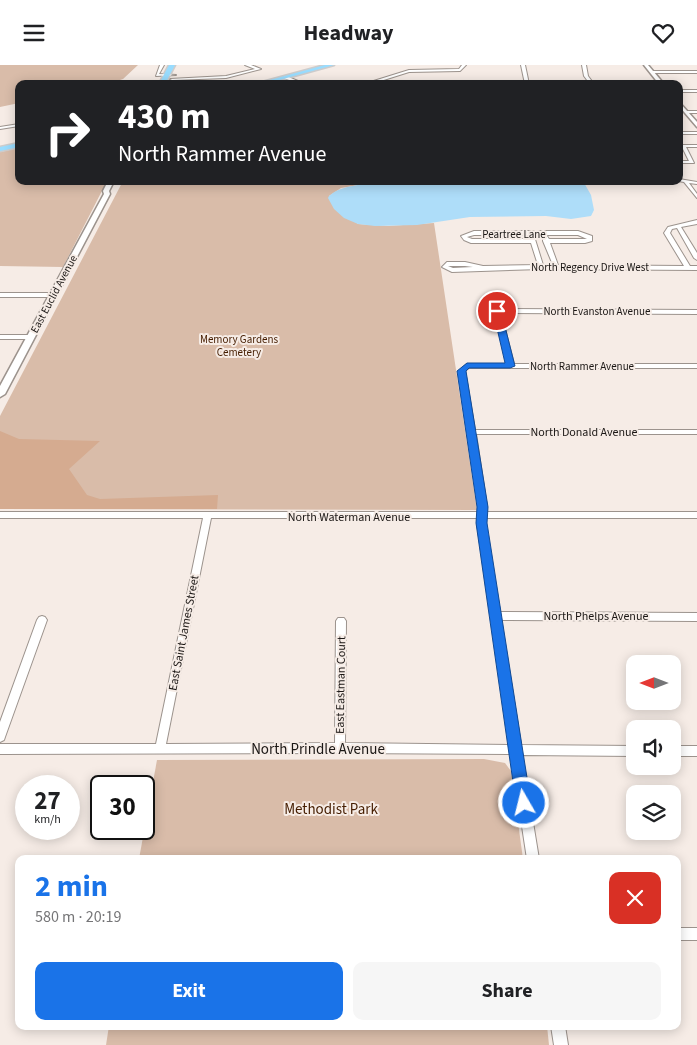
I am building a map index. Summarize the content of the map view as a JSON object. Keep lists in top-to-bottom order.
{
  "streets": {
    "main road": ["East Euclid Avenue"],
    "street": [
      "Peartree Lane",
      "North Regency Drive West",
      "North Evanston Avenue",
      "North Rammer Avenue",
      "North Donald Avenue",
      "North Waterman Avenue",
      "North Phelps Avenue",
      "East Saint James Street",
      "East Eastman Court",
      "North Prindle Avenue"
    ]
  },
  "crossings": [
    ["North Rammer Avenue", "North Donald Avenue"],
    ["North Waterman Avenue", "East Saint James Street"],
    ["East Saint James Street", "North Prindle Avenue"],
    ["East Eastman Court", "North Prindle Avenue"]
  ],
  "parks": ["Memory Gardens Cemetery", "Methodist Park"],
  "north": "left",
  "page": {
    "header": "Headway",
    "turn": ["430 m", "North Rammer Avenue"],
    "speed": "27 km/h",
    "limit": "30",
    "heading": ["2 min", "580 m · 20:19"],
    "buttons": ["Exit", "Share"]
  }
}
